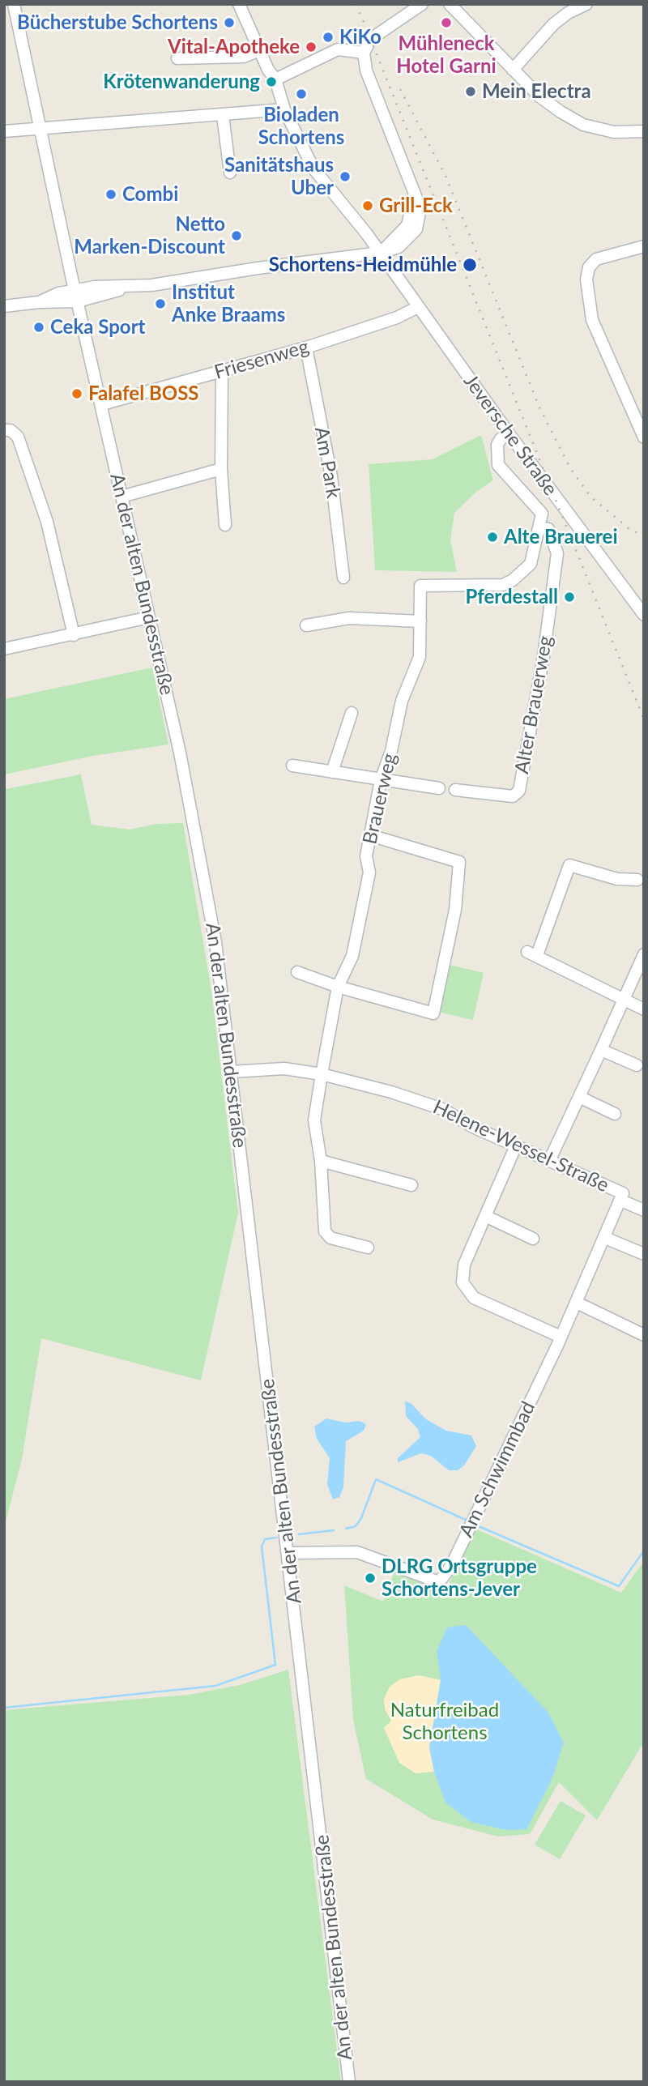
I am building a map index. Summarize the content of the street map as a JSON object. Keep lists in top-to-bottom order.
{
  "streets": {
    "street": [
      "Friesenweg",
      "Jeversche Straße",
      "Am Park",
      "An der alten Bundesstraße",
      "Alter Brauerweg",
      "Brauerweg",
      "Helene-Wessel-Straße",
      "Am Schwimmbad"
    ]
  },
  "crossings": [
    ["Friesenweg", "Jeversche Straße"],
    ["Friesenweg", "Am Park"],
    ["Friesenweg", "An der alten Bundesstraße"],
    ["An der alten Bundesstraße", "Helene-Wessel-Straße"],
    ["An der alten Bundesstraße", "Am Schwimmbad"],
    ["Alter Brauerweg", "Brauerweg"],
    ["Brauerweg", "Helene-Wessel-Straße"],
    ["Helene-Wessel-Straße", "Am Schwimmbad"]
  ],
  "parks": ["Naturfreibad Schortens"],
  "places": [
    "Bücherstube Schortens",
    "Mühleneck Hotel Garni",
    "KiKo",
    "Vital-Apotheke",
    "Krötenwanderung",
    "Mein Electra",
    "Bioladen Schortens",
    "Sanitätshaus Uber",
    "Combi",
    "Grill-Eck",
    "Netto Marken-Discount",
    "Schortens-Heidmühle",
    "Institut Anke Braams",
    "Ceka Sport",
    "Falafel BOSS",
    "Alte Brauerei",
    "Pferdestall",
    "DLRG Ortsgruppe Schortens-Jever"
  ]
}
